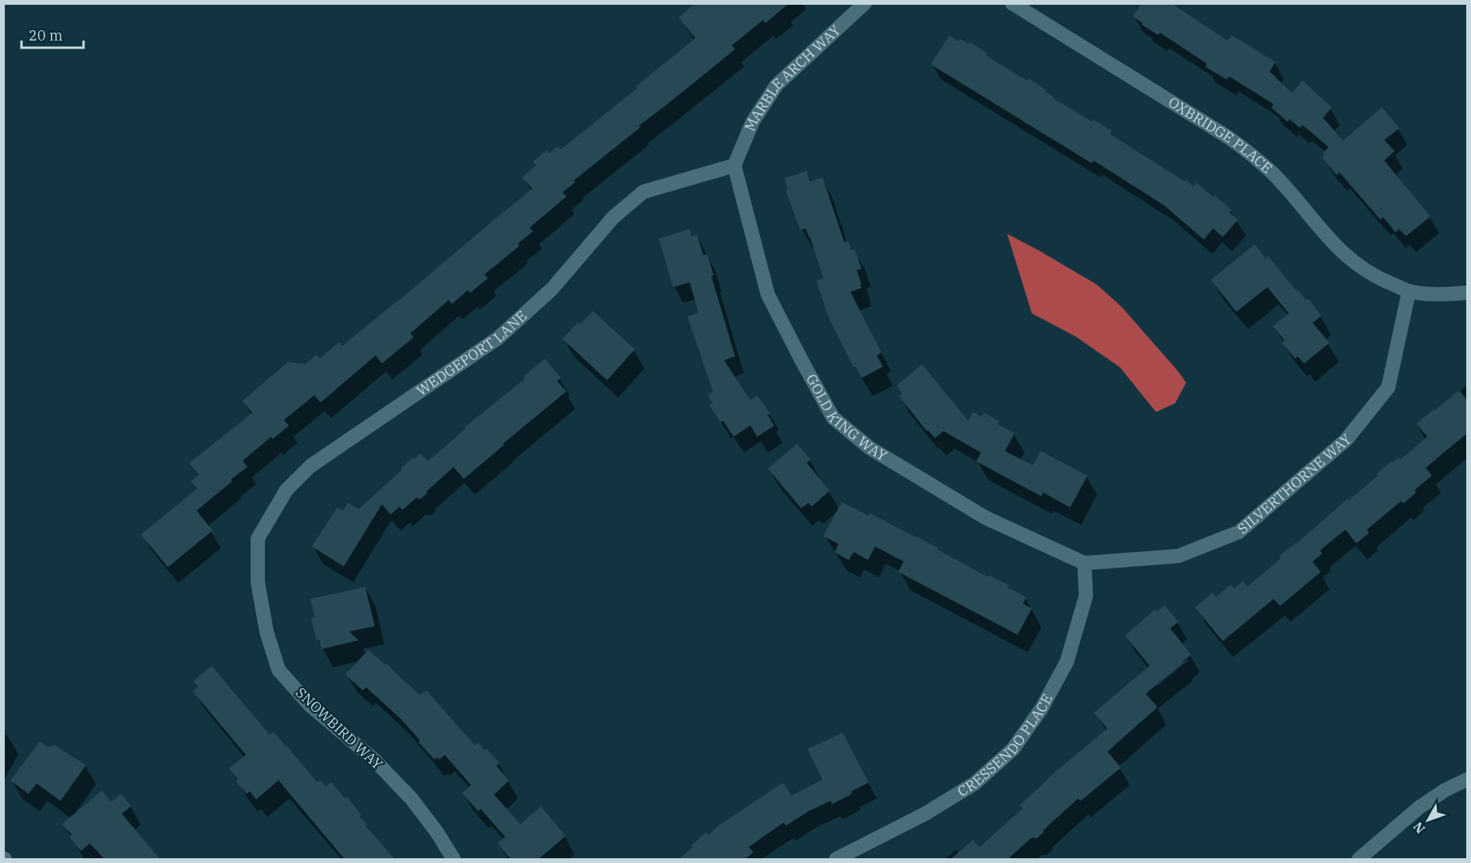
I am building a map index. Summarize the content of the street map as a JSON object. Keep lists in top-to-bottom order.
{
  "streets": {
    "street": [
      "MARBLE ARCH WAY",
      "OXBRIDGE PLACE",
      "WEDGEPORT LANE",
      "GOLD KING WAY",
      "SILVERTHORNE WAY",
      "SNOWBIRD WAY",
      "CRESSENDO PLACE"
    ]
  },
  "crossings": [
    ["MARBLE ARCH WAY", "WEDGEPORT LANE"],
    ["MARBLE ARCH WAY", "GOLD KING WAY"],
    ["OXBRIDGE PLACE", "SILVERTHORNE WAY"],
    ["WEDGEPORT LANE", "GOLD KING WAY"],
    ["WEDGEPORT LANE", "SNOWBIRD WAY"],
    ["GOLD KING WAY", "SILVERTHORNE WAY"],
    ["GOLD KING WAY", "CRESSENDO PLACE"],
    ["SILVERTHORNE WAY", "CRESSENDO PLACE"]
  ],
  "scale_bar": "20 m",
  "north": "bottom left"
}
